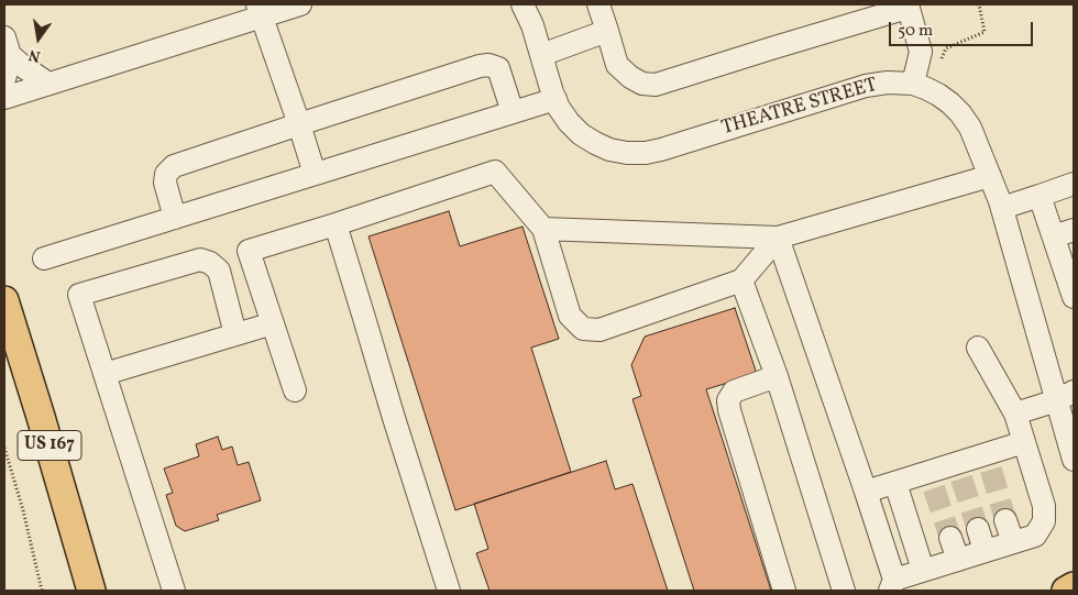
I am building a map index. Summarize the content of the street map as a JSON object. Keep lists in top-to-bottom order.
{
  "streets": {
    "main road": ["US 167"],
    "street": ["THEATRE STREET"]
  },
  "scale_bar": "50 m",
  "north": "bottom"
}
